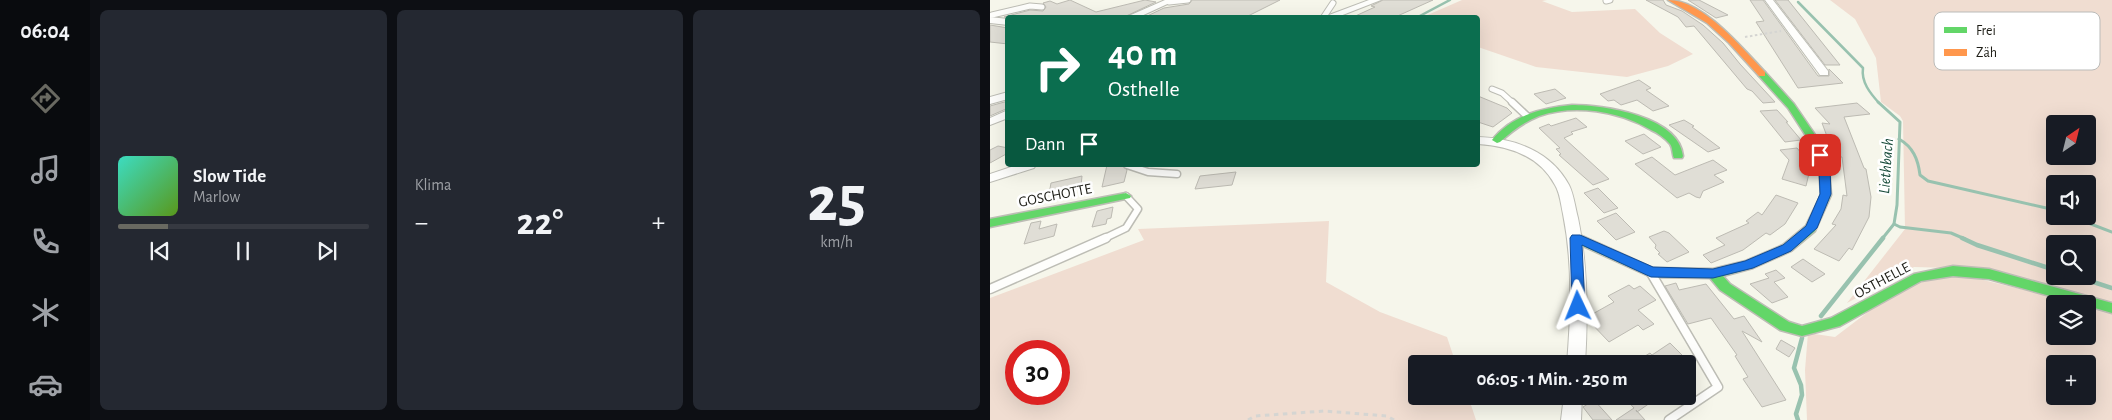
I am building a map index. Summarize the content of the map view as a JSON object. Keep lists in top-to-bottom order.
{
  "streets": {
    "street": ["GOSCHOTTE", "OSTHELLE"]
  },
  "water": ["Liethbach"],
  "legend": ["Frei", "Zäh"],
  "north": "top right",
  "page": {
    "tabs": "06:04",
    "tile": [
      "Klima",
      ["25", "km/h"]
    ],
    "turn": ["40 m", "Osthelle"],
    "map_buttons": "+",
    "then": "Dann",
    "song": ["Slow Tide", "Marlow"],
    "heat": ["−", "22°", "+"],
    "limit": "30",
    "trip": "06:05 · 1 Min. · 250 m"
  }
}
